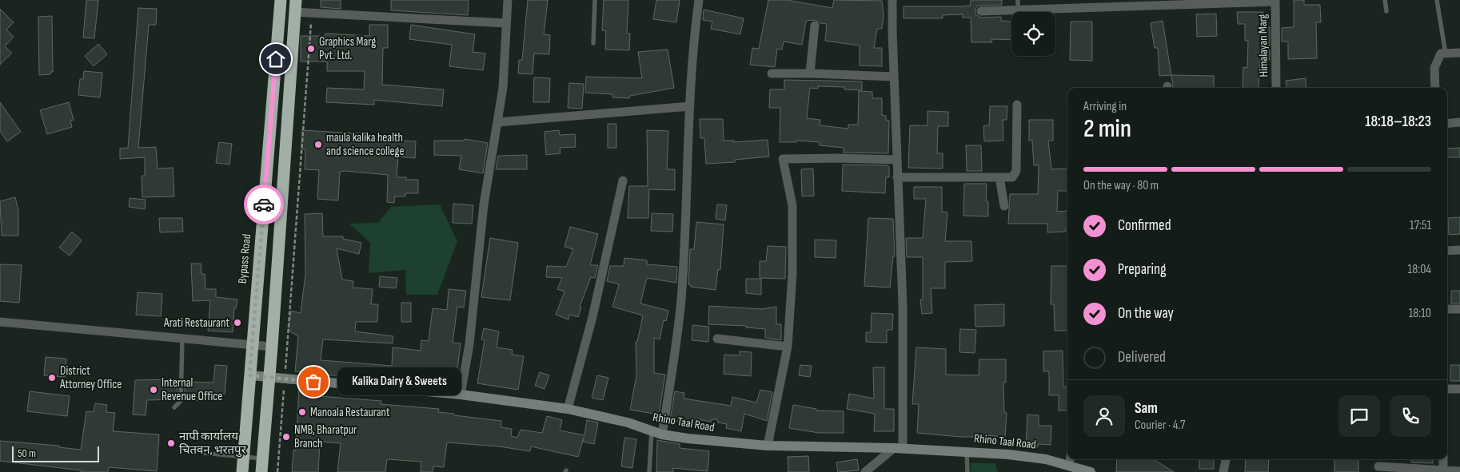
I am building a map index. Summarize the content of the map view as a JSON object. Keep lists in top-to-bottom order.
{
  "streets": {
    "highway": ["Bypass Road"],
    "street": ["Himalayan Marg", "Rhino Taal Road"]
  },
  "crossings": [
    ["Bypass Road", "Rhino Taal Road"]
  ],
  "places": [
    "Graphics Marg Pvt. Ltd.",
    "maula kalika health and science college",
    "Arati Restaurant",
    "District Attorney Office",
    "Kalika Dairy & Sweets",
    "Internal Revenue Office",
    "Manoala Restaurant",
    "NMB, Bharatpur Branch",
    "नापी कार्यालय चितवन, भरतपुर"
  ],
  "scale_bar": "50 m",
  "page": {
    "heading": ["2 min", "Arriving in", "18:18–18:23"],
    "panel": ["Sam", "Courier · 4.7"],
    "bar": "On the way · 80 m",
    "list": [
      ["Confirmed", "17:51"],
      ["Preparing", "18:04"],
      ["On the way", "18:10"],
      "Delivered"
    ],
    "bubble": "Kalika Dairy & Sweets",
    "scale": "50 m"
  }
}
